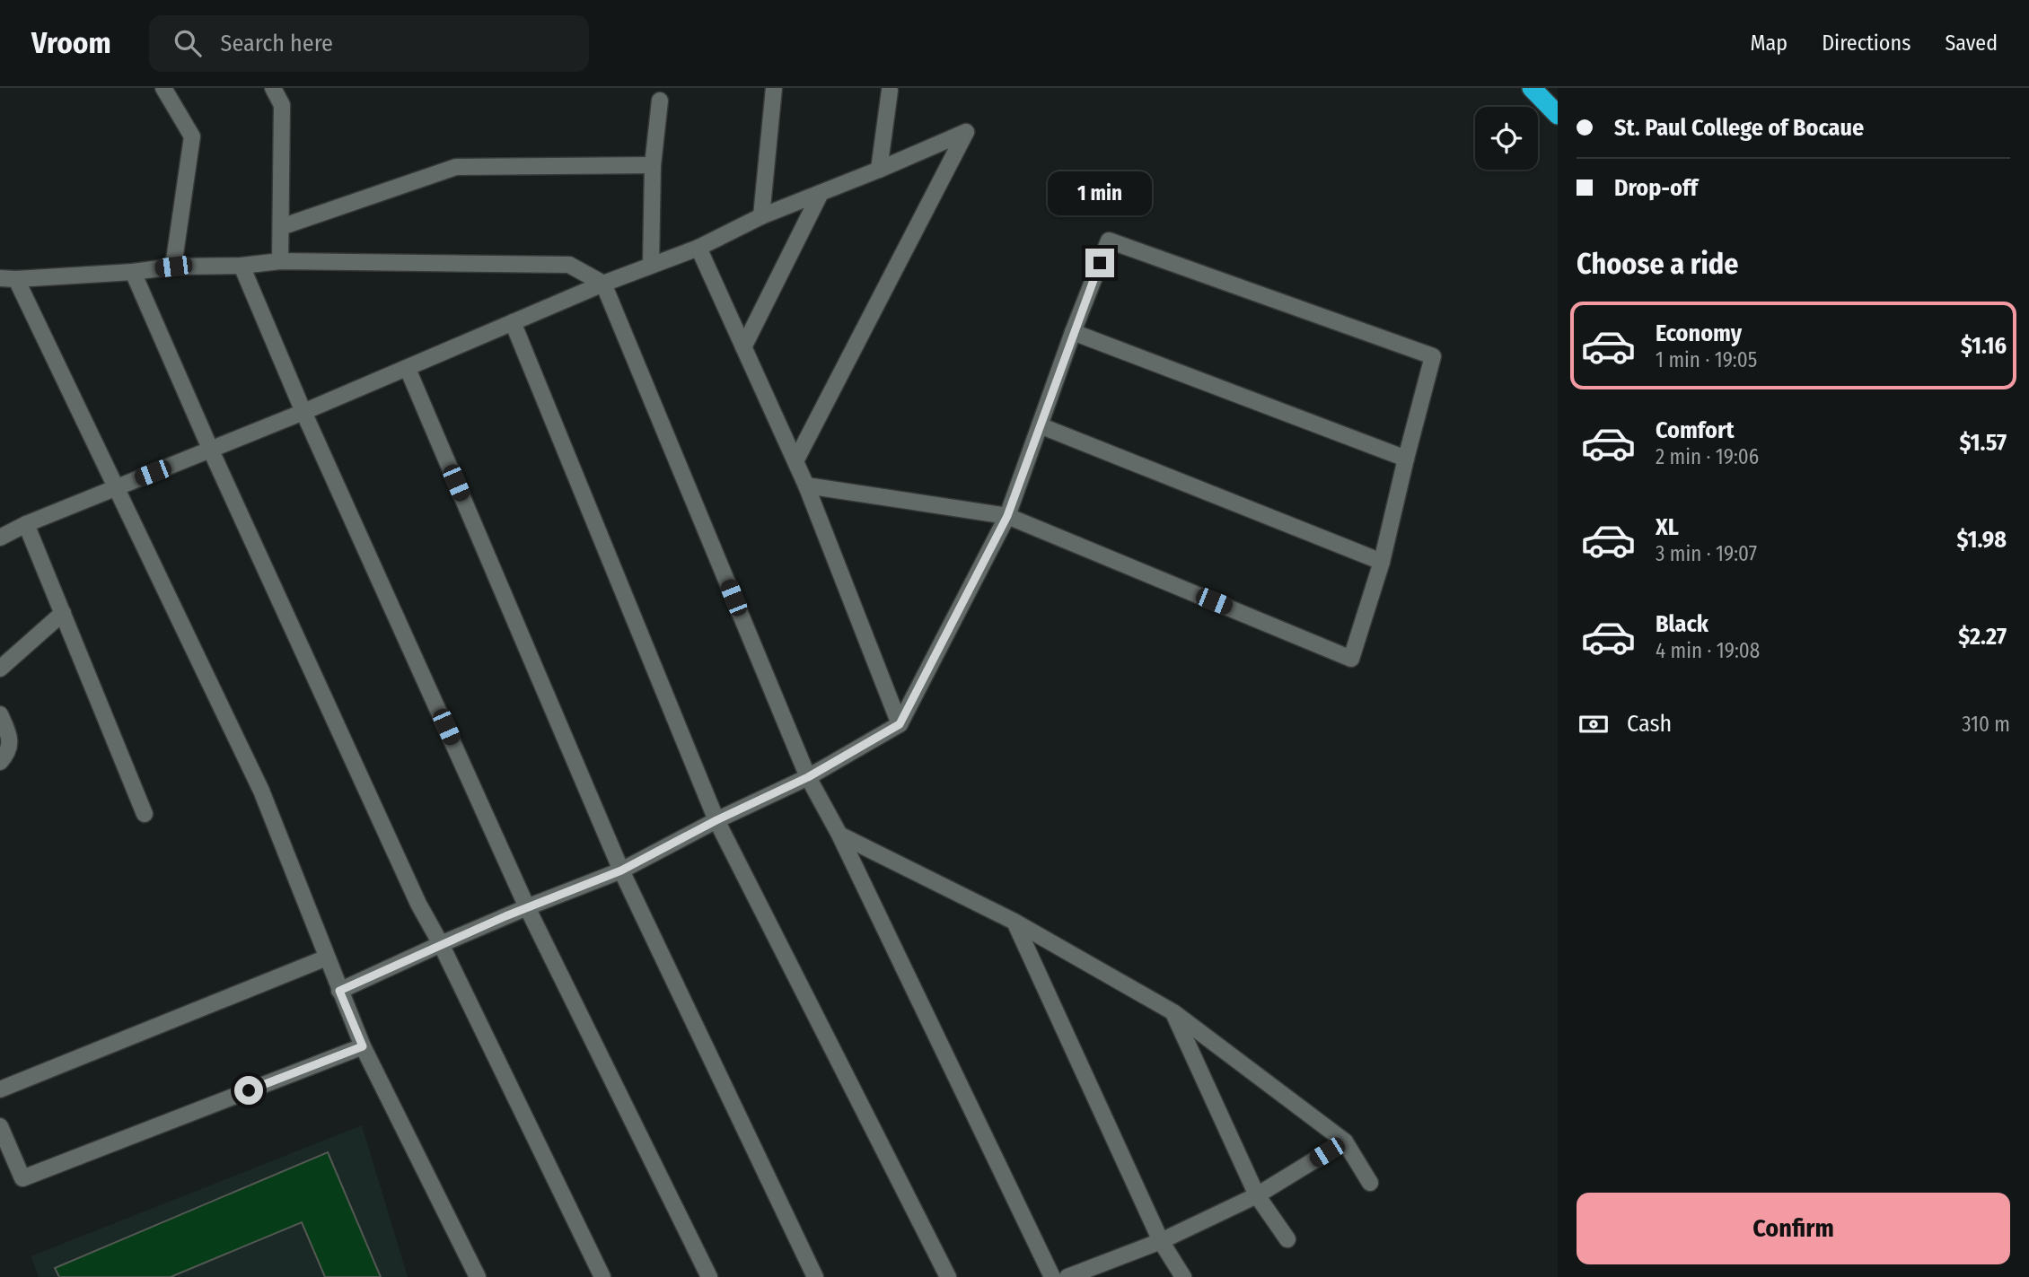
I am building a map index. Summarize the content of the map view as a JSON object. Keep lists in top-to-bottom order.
{
  "page": {
    "header": "Vroom",
    "search": "Search here",
    "nav": ["Map", "Directions", "Saved"],
    "banner": ["St. Paul College of Bocaue", "Drop-off"],
    "bubble": "1 min",
    "heading": "Choose a ride",
    "list": [
      {
        "name": "Economy",
        "note": "1 min · 19:05",
        "value": "$1.16"
      },
      {
        "name": "Comfort",
        "note": "2 min · 19:06",
        "value": "$1.57"
      },
      {
        "name": "XL",
        "note": "3 min · 19:07",
        "value": "$1.98"
      },
      {
        "name": "Black",
        "note": "4 min · 19:08",
        "value": "$2.27"
      }
    ],
    "pay": ["Cash", "310 m"],
    "buttons": "Confirm"
  }
}
